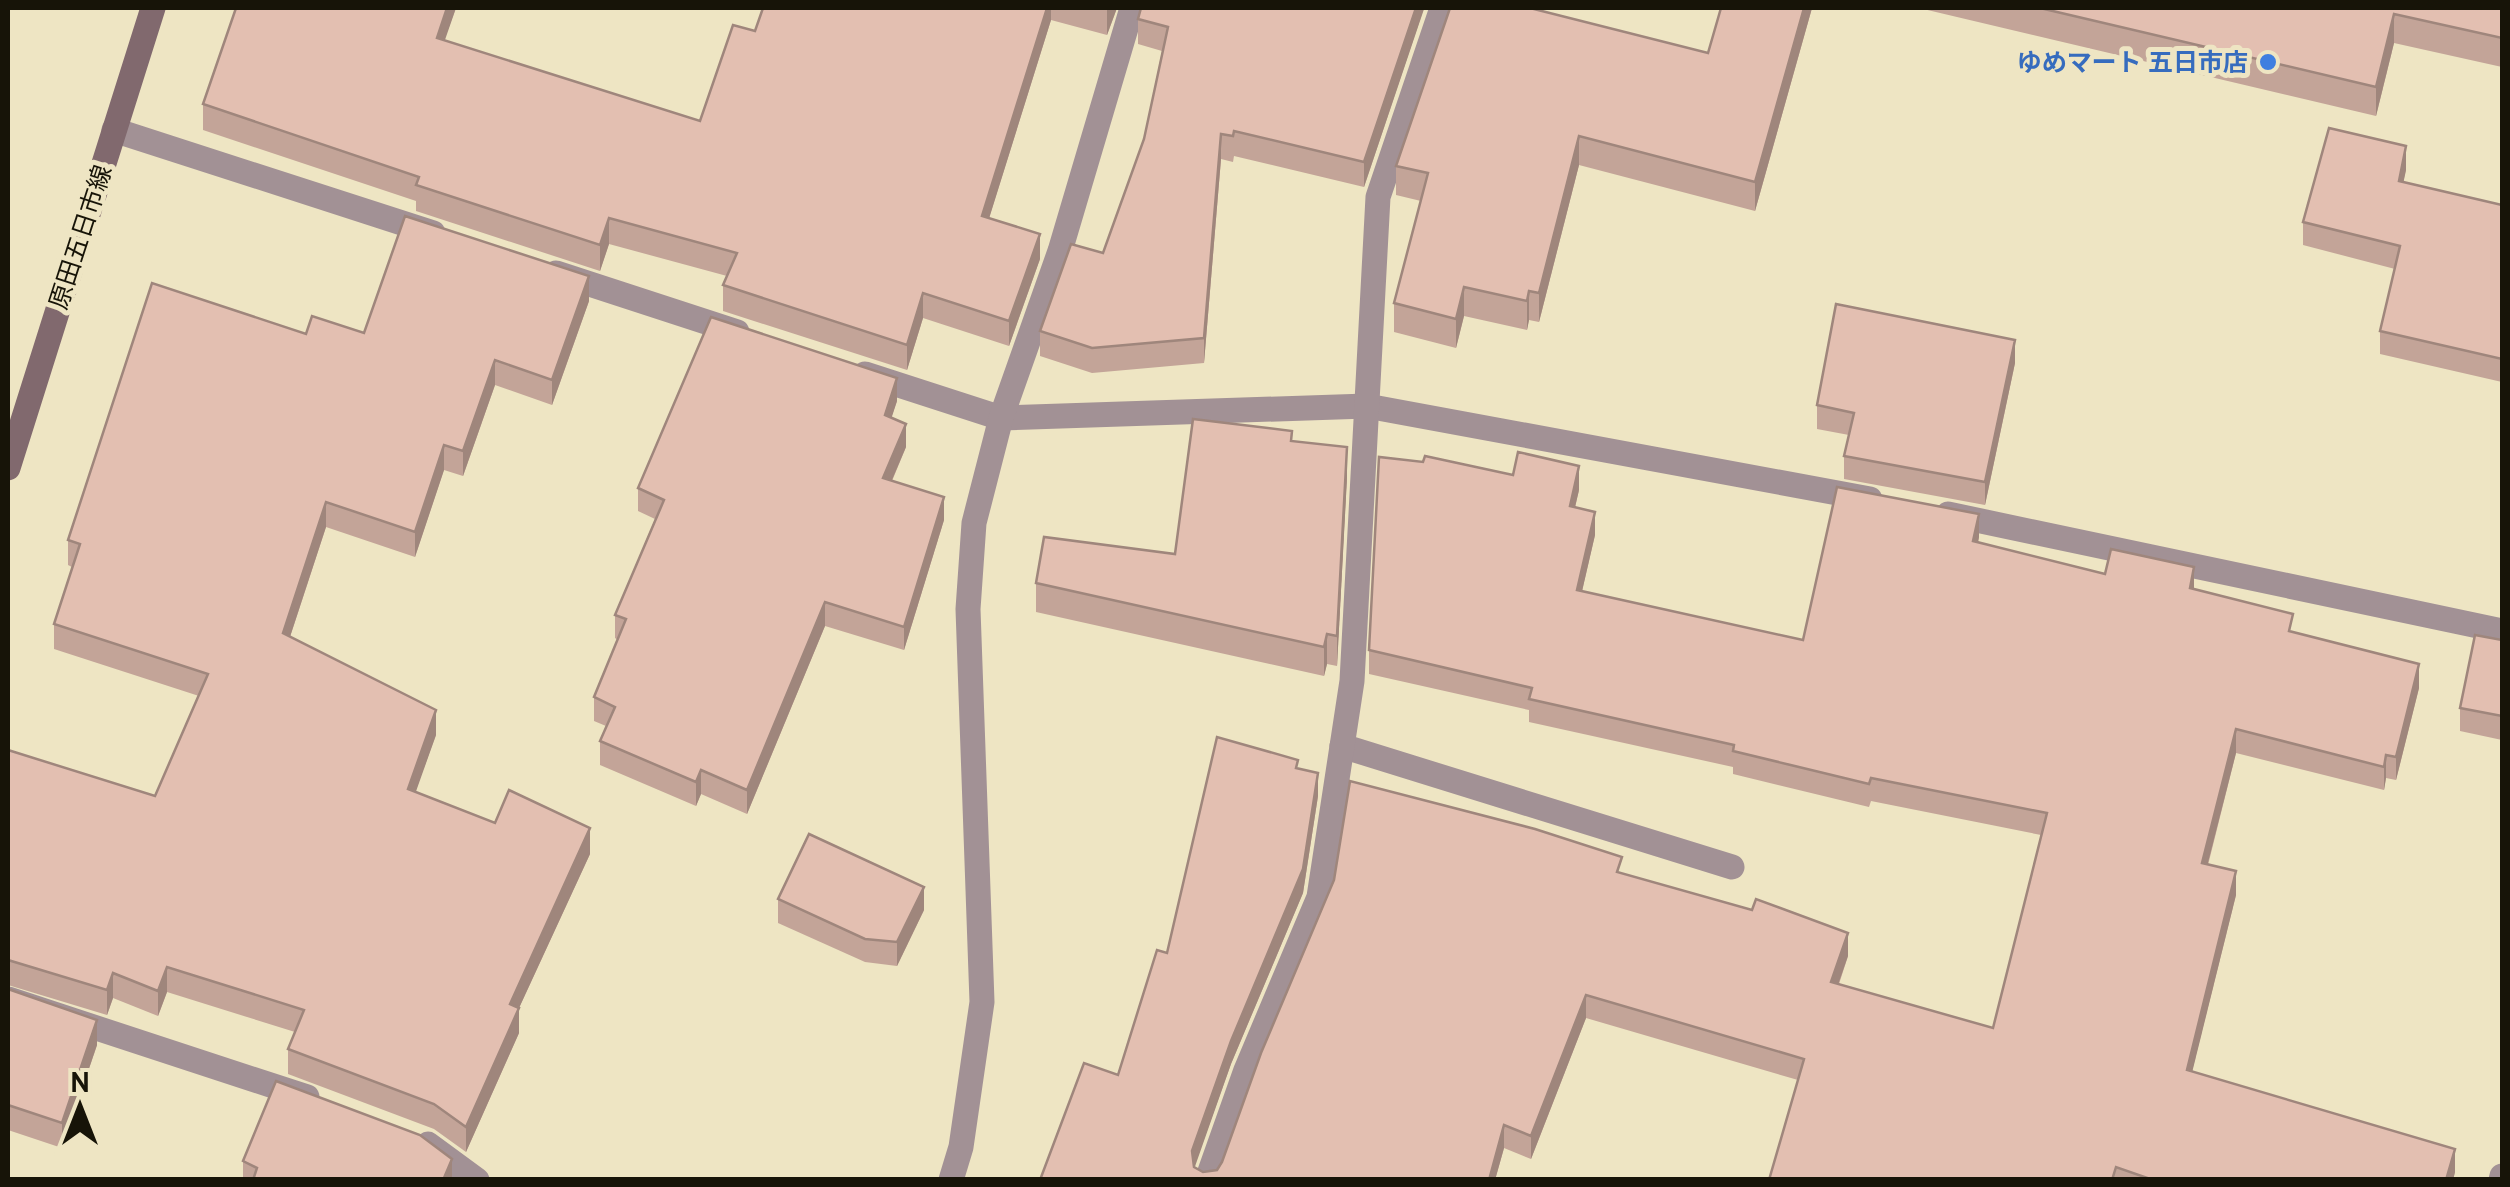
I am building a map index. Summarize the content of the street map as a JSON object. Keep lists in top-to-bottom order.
{
  "streets": {
    "main road": ["原田五日市線"]
  },
  "places": ["ゆめマート 五日市店"],
  "north": "top"
}
